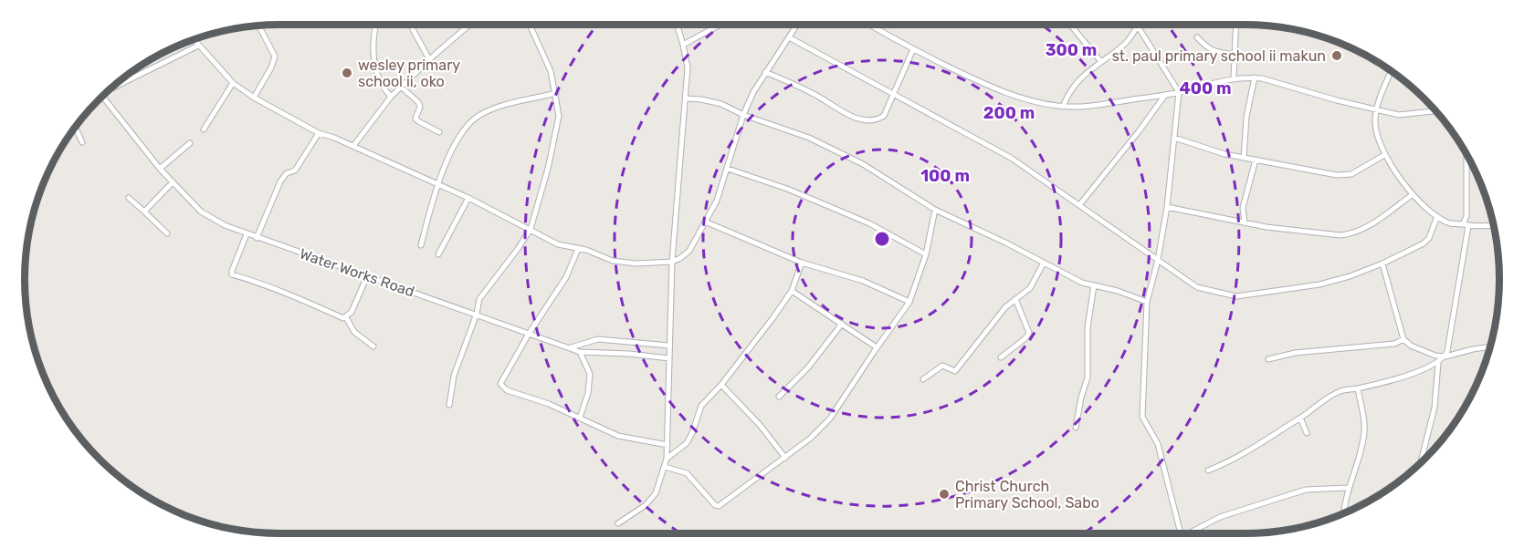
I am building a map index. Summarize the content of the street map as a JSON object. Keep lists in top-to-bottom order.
{
  "streets": {
    "street": ["Water Works Road"]
  },
  "places": ["st. paul primary school ii makun", "wesley primary school ii, oko", "Christ Church Primary School, Sabo"],
  "rings": [
    "300 m",
    "400 m",
    "200 m",
    "100 m"
  ]
}
